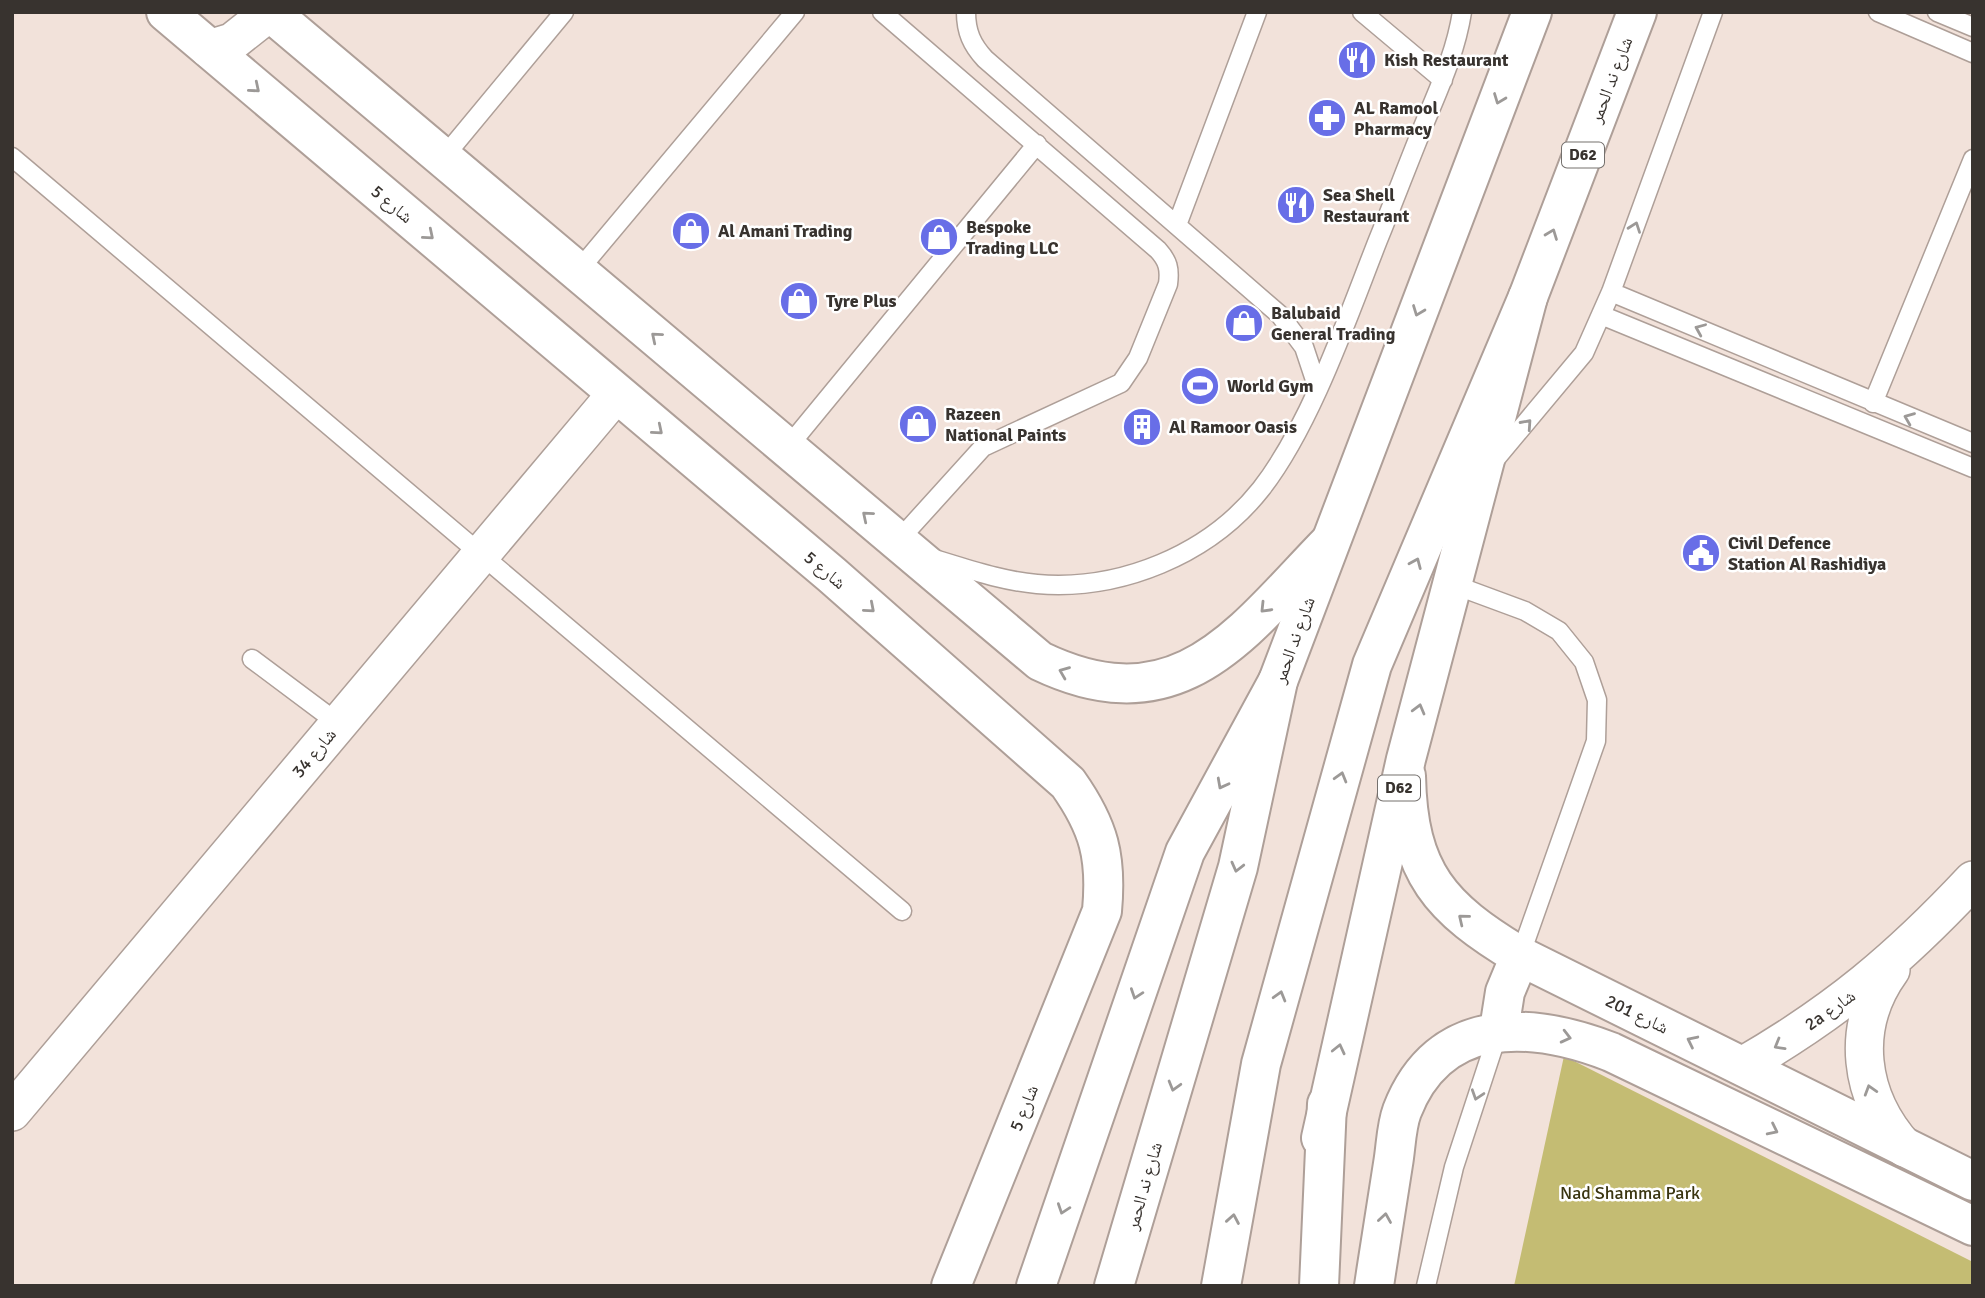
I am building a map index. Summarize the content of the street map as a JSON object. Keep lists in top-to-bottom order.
{
  "streets": {
    "main road": [
      "شارع ند الحمر",
      "D62",
      "شارع 5",
      "شارع 201"
    ],
    "street": ["شارع 34", "2a شارع"]
  },
  "crossings": [
    ["شارع ند الحمر", "شارع 201"],
    ["شارع 5", "شارع 34"],
    ["2a شارع", "شارع 201"]
  ],
  "parks": ["Nad Shamma Park"],
  "places": {
    "restaurant": ["Kish Restaurant", "Sea Shell Restaurant"],
    "pharmacy": ["AL Ramool Pharmacy"],
    "shop": [
      "Al Amani Trading",
      "Bespoke Trading LLC",
      "Tyre Plus",
      "Balubaid General Trading",
      "Razeen National Paints"
    ],
    "sports": ["World Gym"],
    "building": ["Al Ramoor Oasis"],
    "public building": ["Civil Defence Station Al Rashidiya"]
  }
}
